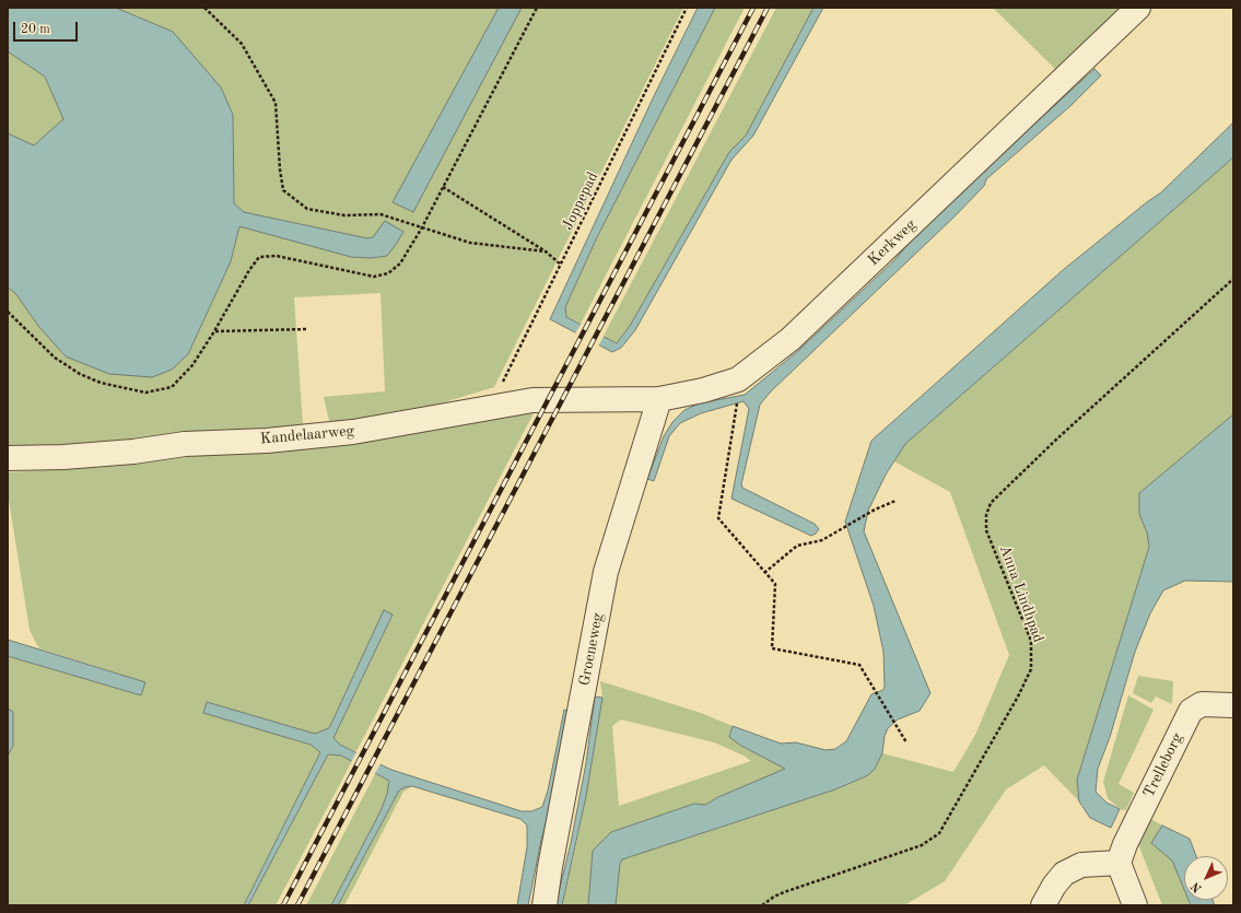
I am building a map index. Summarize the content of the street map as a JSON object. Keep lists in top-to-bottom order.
{
  "streets": {
    "street": [
      "Kerkweg",
      "Kandelaarweg",
      "Groeneweg",
      "Trelleborg"
    ],
    "path": ["Joppepad", "Anna Lindhpad"]
  },
  "crossings": [
    ["Joppepad", "Kandelaarweg"],
    ["Kerkweg", "Kandelaarweg"],
    ["Kerkweg", "Groeneweg"]
  ],
  "scale_bar": "20 m",
  "north": "bottom left"
}
